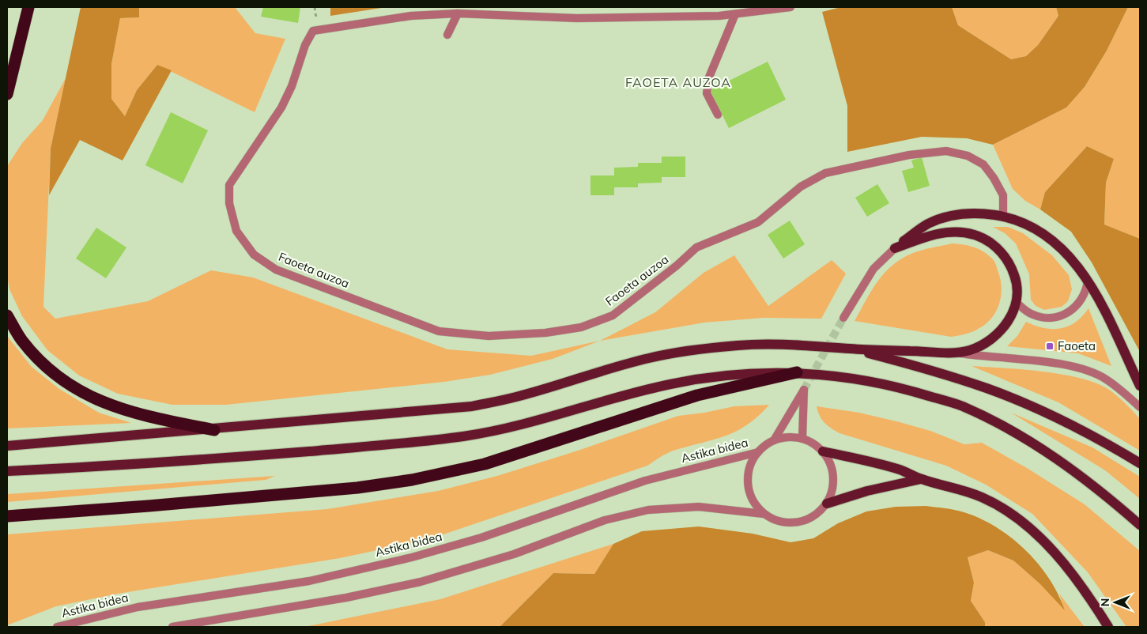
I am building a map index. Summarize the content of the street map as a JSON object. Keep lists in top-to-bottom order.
{
  "streets": {
    "street": ["Faoeta auzoa", "Astika bidea"]
  },
  "districts": ["FAOETA AUZOA"],
  "places": {
    "transit": ["Faoeta"]
  },
  "north": "left"
}
